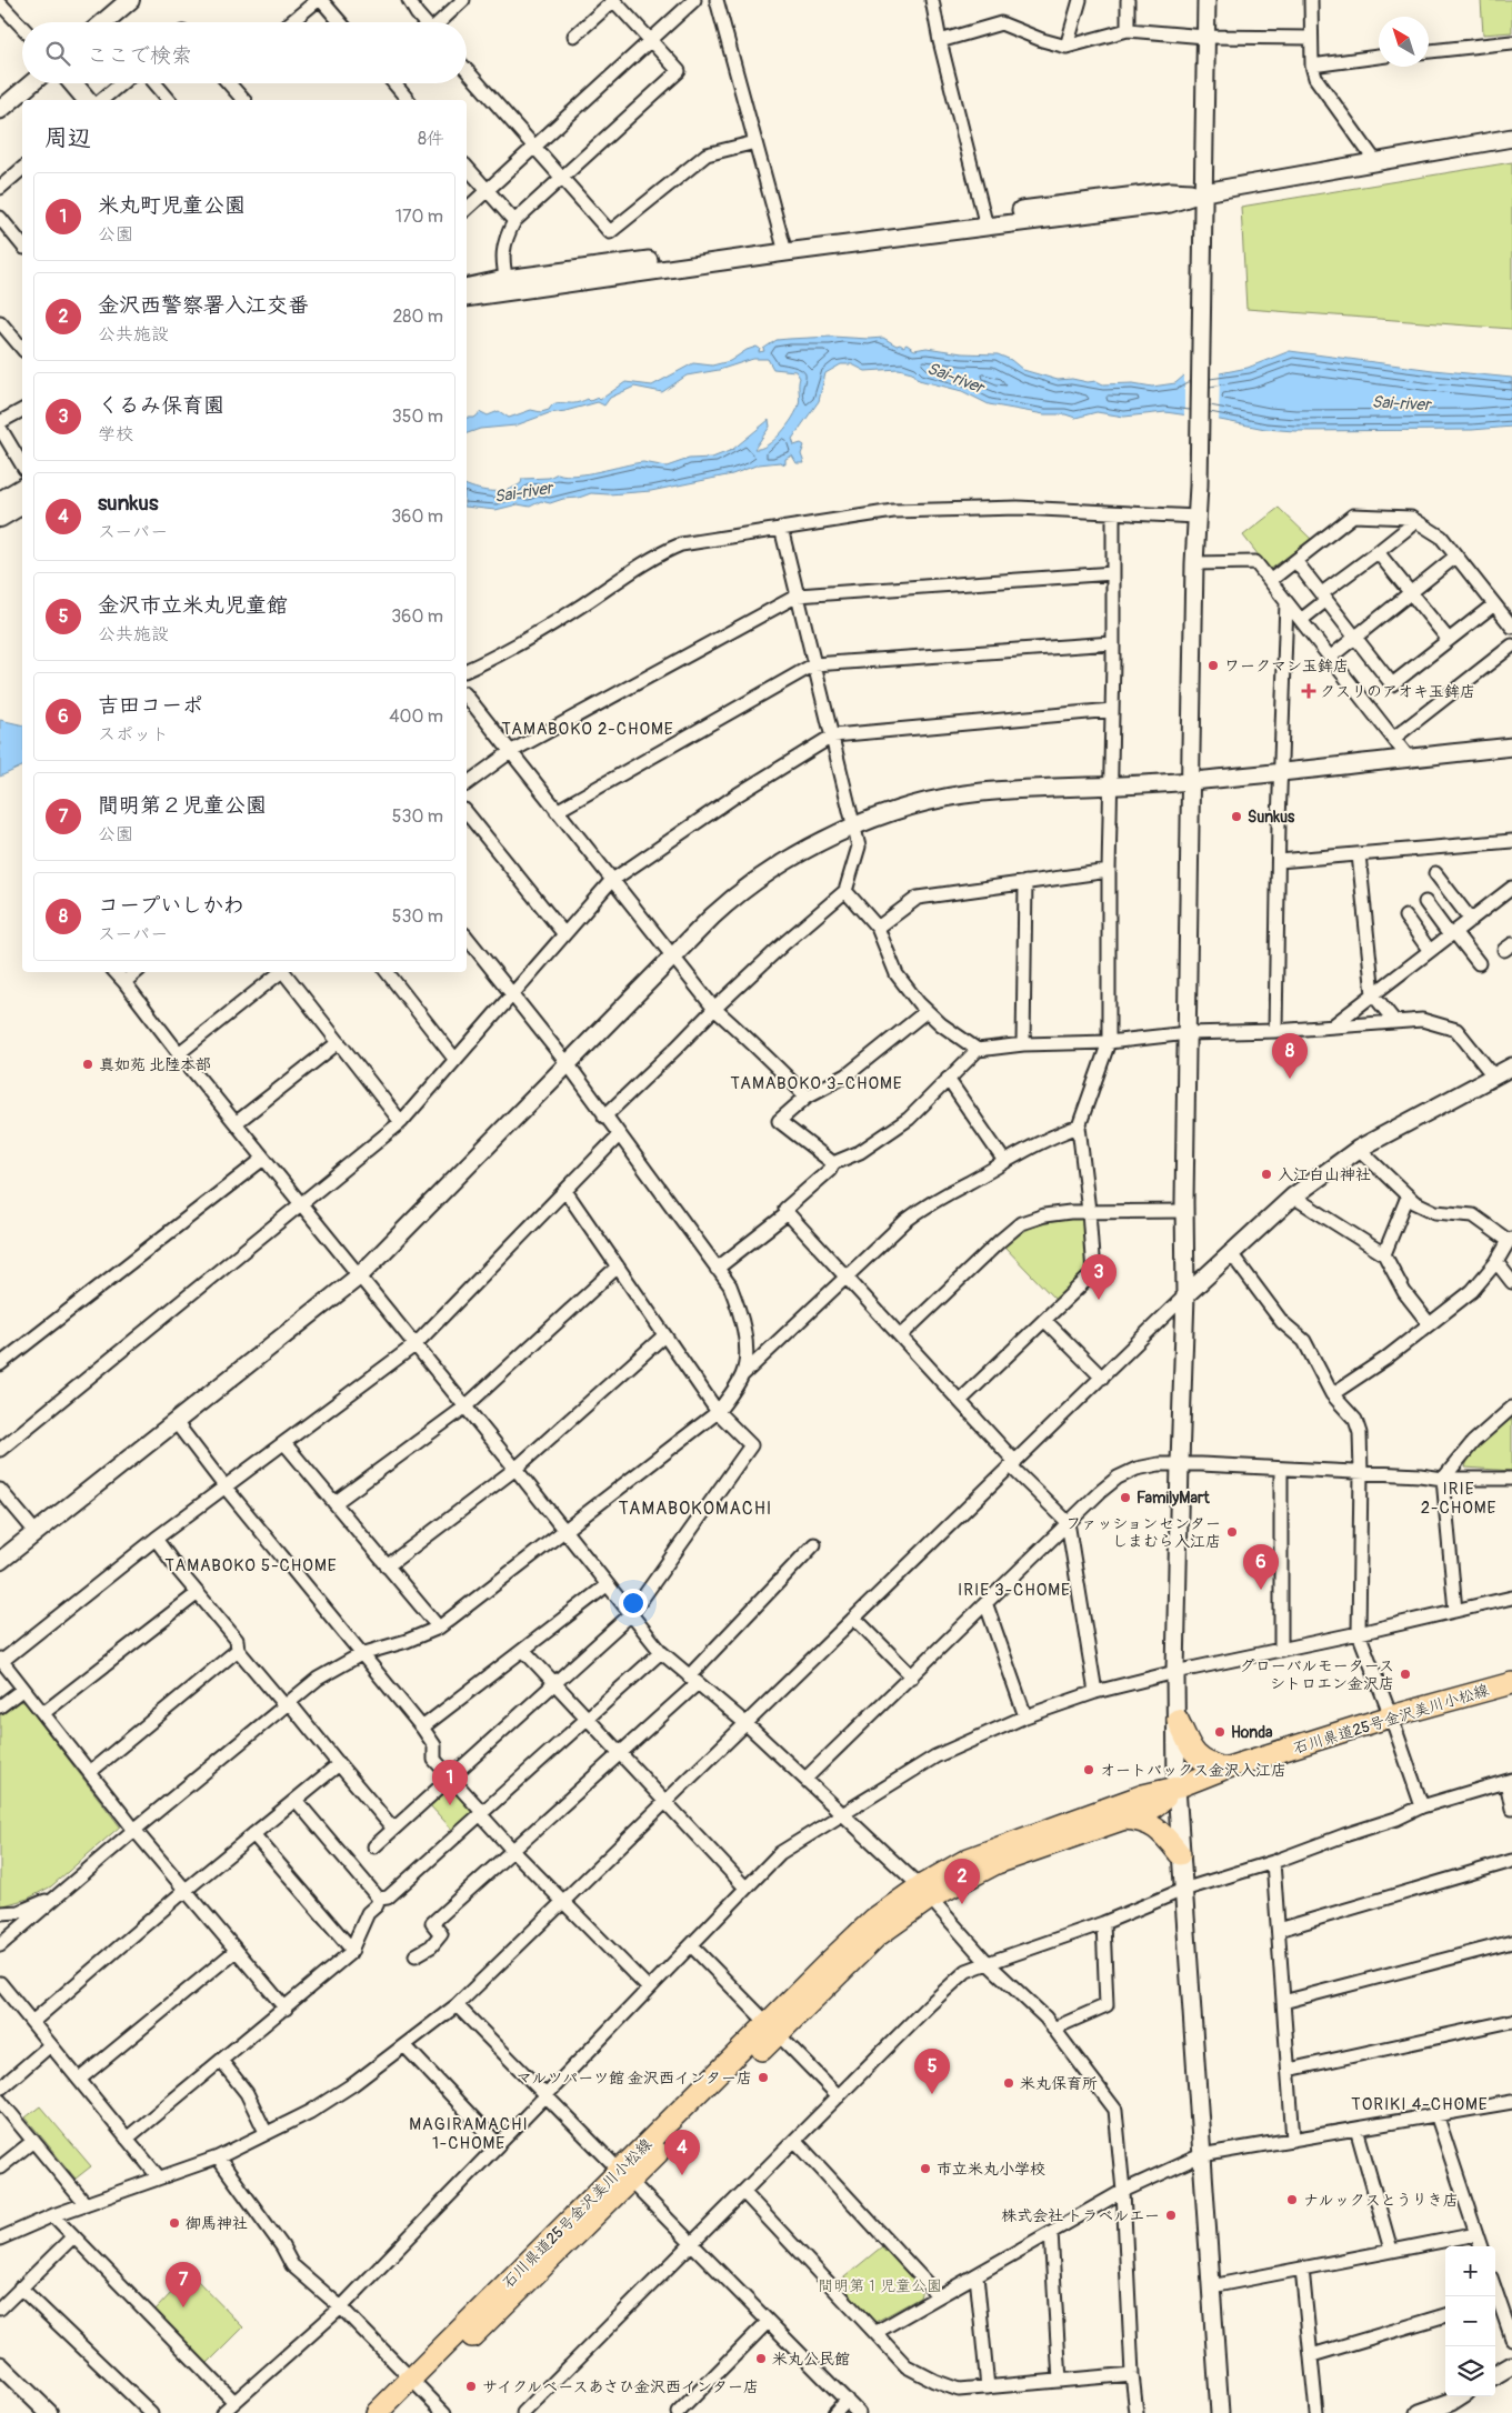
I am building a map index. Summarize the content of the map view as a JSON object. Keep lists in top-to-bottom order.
{
  "streets": {
    "main road": ["石川県道25号金沢美川小松線"]
  },
  "districts": [
    "TAMABOKO 2-CHOME",
    "TAMABOKO 3-CHOME",
    "IRIE 2-CHOME",
    "TAMABOKOMACHI",
    "TAMABOKO 5-CHOME",
    "IRIE 3-CHOME",
    "TORIKI 4-CHOME",
    "MAGIRAMACHI 1-CHOME"
  ],
  "water": ["Sai-river"],
  "parks": ["間明第１児童公園"],
  "places": {
    "other": [
      "ワークマン玉鉾店",
      "Sunkus",
      "真如苑 北陸本部",
      "入江白山神社",
      "FamilyMart",
      "ファッションセンター しまむら入江店",
      "グローバルモータース シトロエン金沢店",
      "Honda",
      "オートバックス金沢入江店",
      "マルツパーツ館 金沢西インター店",
      "米丸保育所",
      "市立米丸小学校",
      "ナルックスとうりき店",
      "株式会社 トラベルエー",
      "御馬神社",
      "米丸公民館",
      "サイクルベースあさひ金沢西インター店"
    ],
    "health": ["クスリのアオキ玉鉾店"]
  },
  "north": "top left",
  "page": {
    "search": "ここで検索",
    "heading": ["周辺", "8件"],
    "list": [
      {
        "mark": "1",
        "name": "米丸町児童公園",
        "note": "公園",
        "value": "170 m"
      },
      {
        "mark": "2",
        "name": "金沢西警察署入江交番",
        "note": "公共施設",
        "value": "280 m"
      },
      {
        "mark": "3",
        "name": "くるみ保育園",
        "note": "学校",
        "value": "350 m"
      },
      {
        "mark": "4",
        "name": "sunkus",
        "note": "スーパー",
        "value": "360 m"
      },
      {
        "mark": "5",
        "name": "金沢市立米丸児童館",
        "note": "公共施設",
        "value": "360 m"
      },
      {
        "mark": "6",
        "name": "吉田コーポ",
        "note": "スポット",
        "value": "400 m"
      },
      {
        "mark": "7",
        "name": "間明第２児童公園",
        "note": "公園",
        "value": "530 m"
      },
      {
        "mark": "8",
        "name": "コープいしかわ",
        "note": "スーパー",
        "value": "530 m"
      }
    ],
    "pins": [
      "8",
      "3",
      "6",
      "1",
      "2",
      "5",
      "4",
      "7"
    ],
    "map_buttons": ["+", "−"]
  }
}
